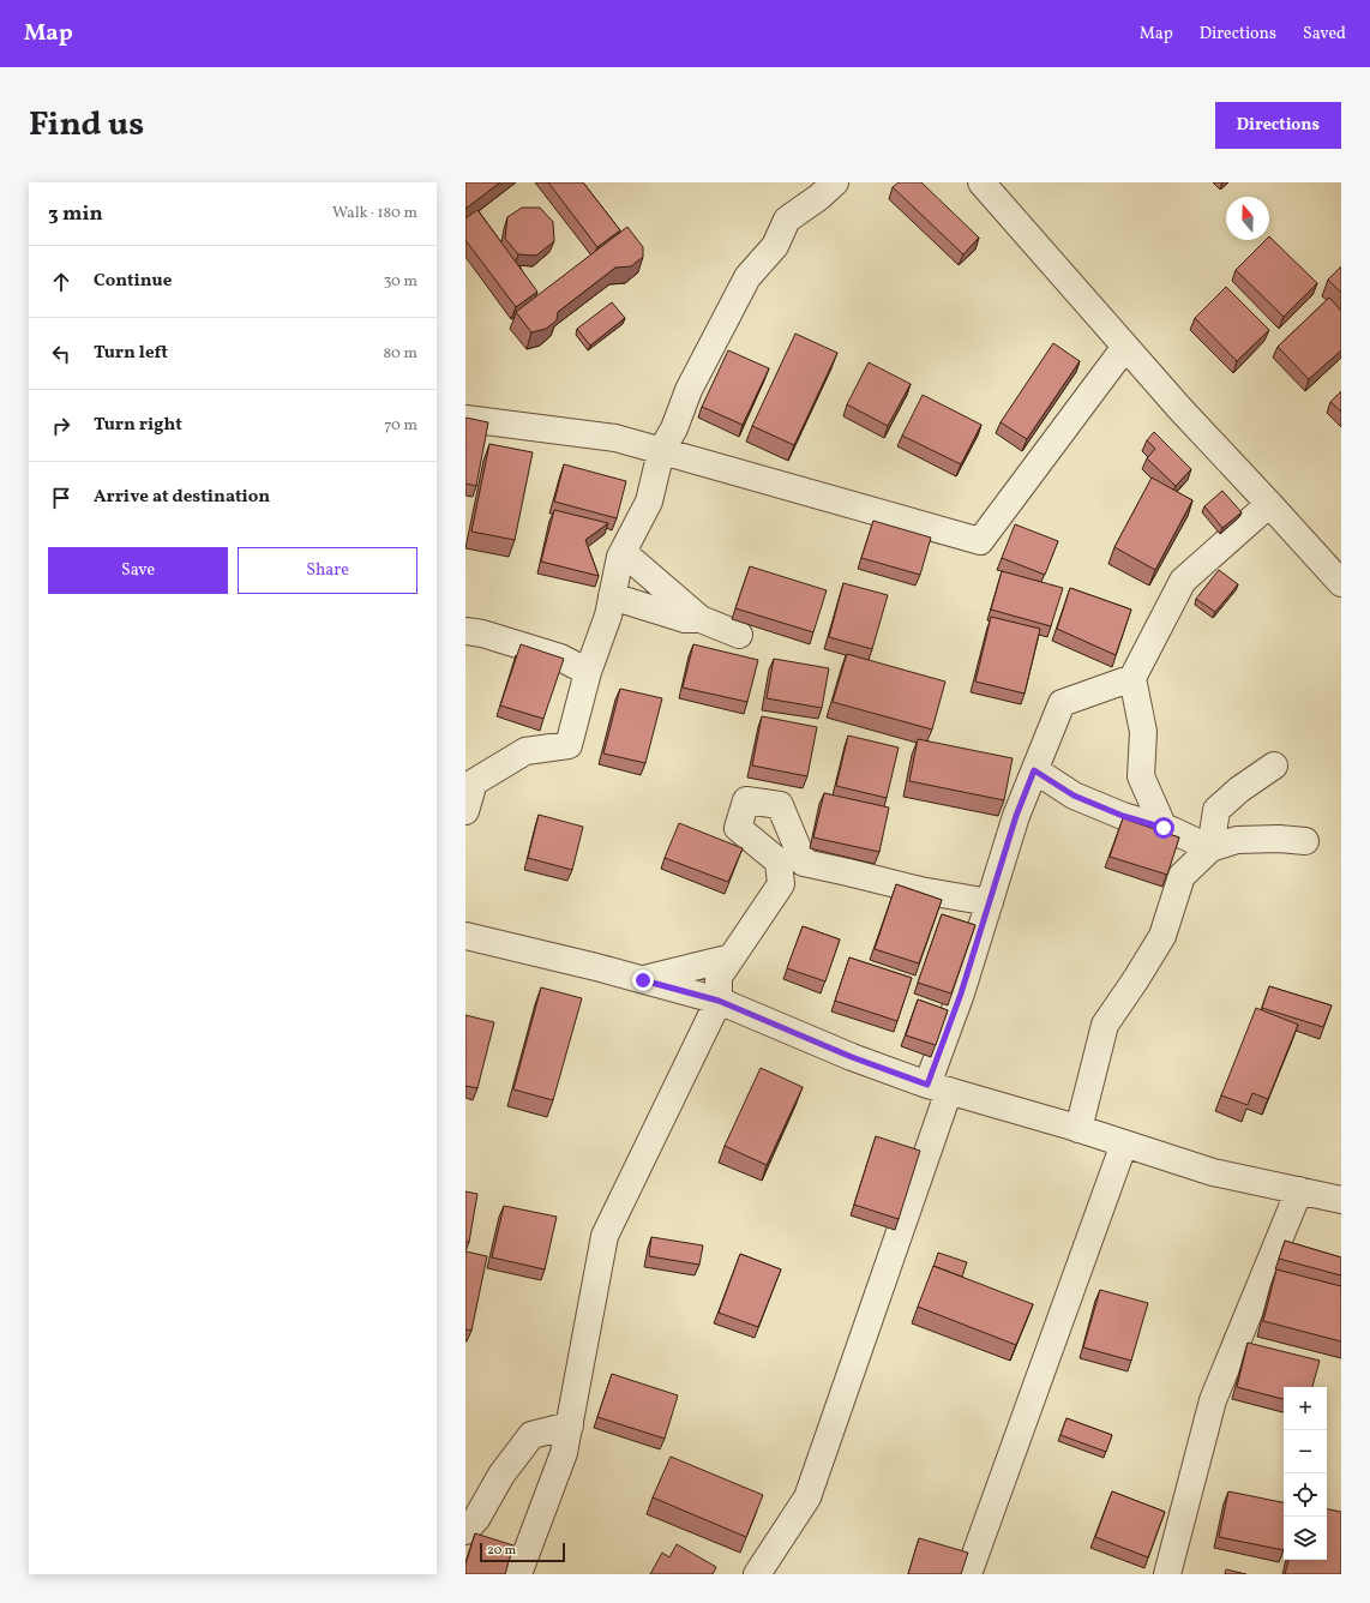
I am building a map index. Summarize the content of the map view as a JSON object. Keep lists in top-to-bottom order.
{
  "scale_bar": "20 m",
  "north": "top",
  "page": {
    "header": "Map",
    "nav": ["Map", "Directions", "Saved"],
    "title": "Find us",
    "buttons": [
      "Directions",
      ["Save", "Share"]
    ],
    "heading": ["3 min", "Walk · 180 m"],
    "list": [
      ["Continue", "30 m"],
      ["Turn left", "80 m"],
      ["Turn right", "70 m"],
      "Arrive at destination"
    ],
    "map_buttons": ["+", "−"],
    "scale": "20 m"
  }
}
